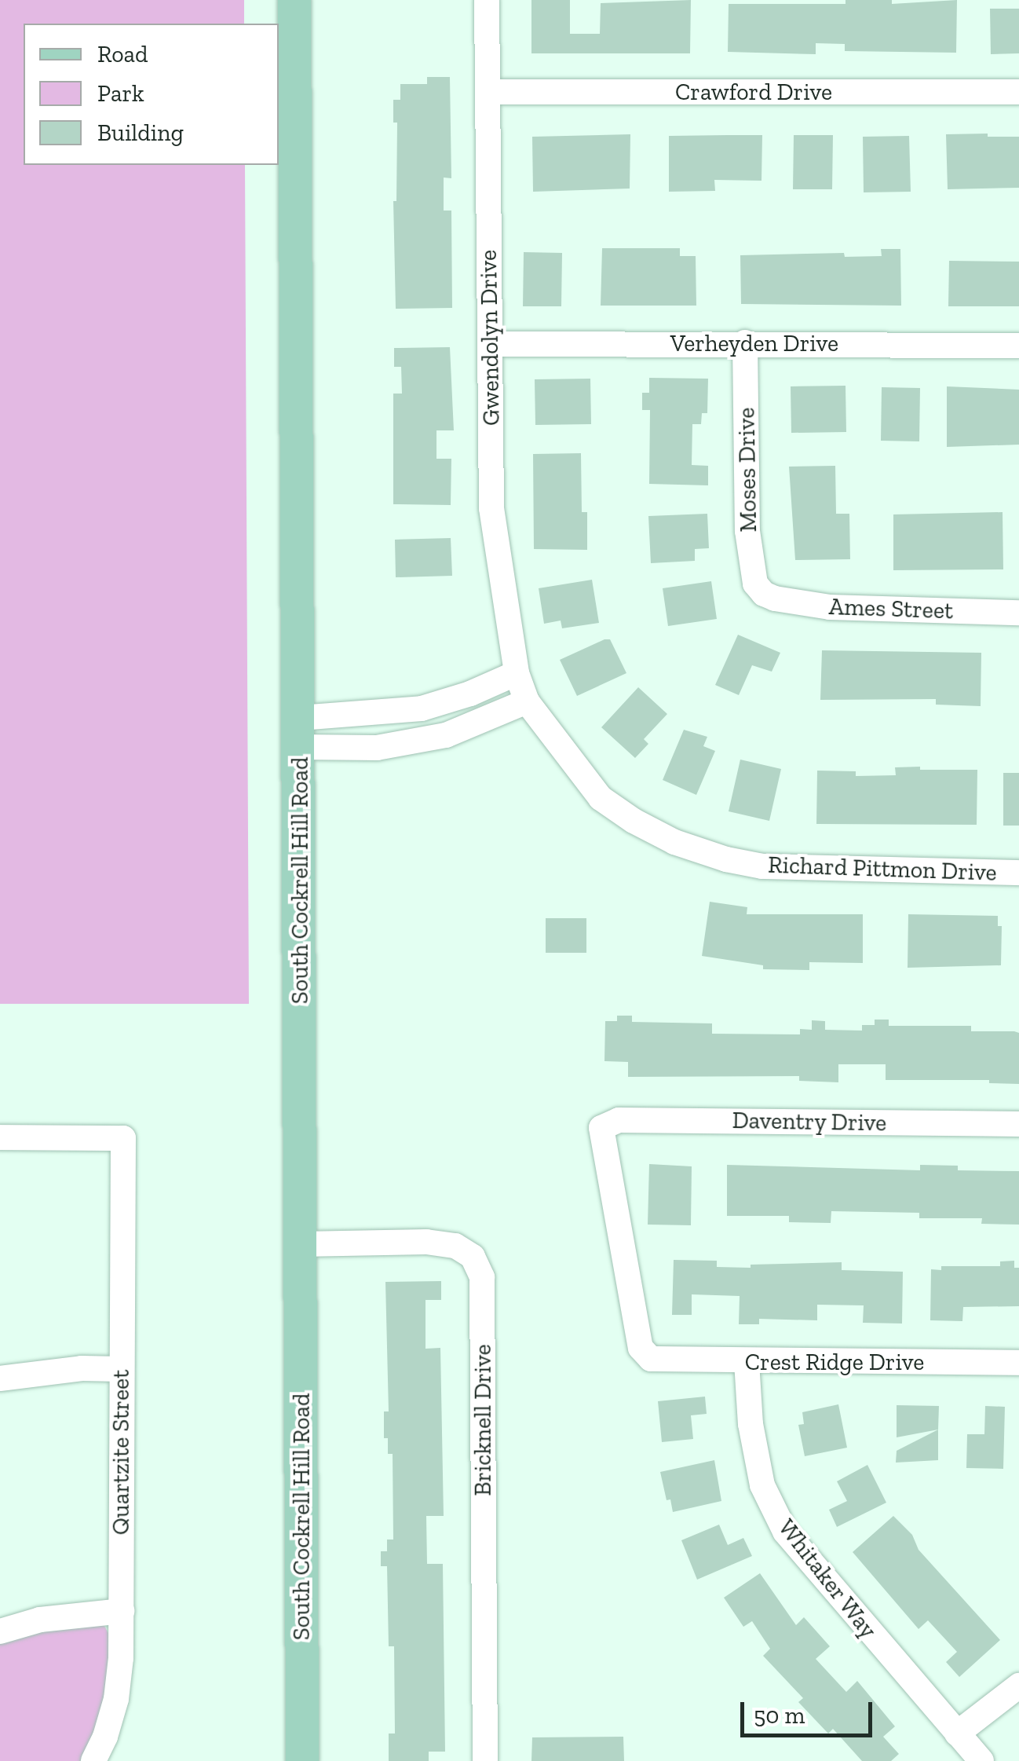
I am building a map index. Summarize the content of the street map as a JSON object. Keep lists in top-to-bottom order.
{
  "streets": {
    "main road": ["South Cockrell Hill Road"],
    "street": [
      "Crawford Drive",
      "Gwendolyn Drive",
      "Verheyden Drive",
      "Moses Drive",
      "Ames Street",
      "Richard Pittmon Drive",
      "Daventry Drive",
      "Crest Ridge Drive",
      "Bricknell Drive",
      "Quartzite Street",
      "Whitaker Way"
    ]
  },
  "crossings": [
    ["Crawford Drive", "Gwendolyn Drive"],
    ["Gwendolyn Drive", "Verheyden Drive"],
    ["Gwendolyn Drive", "Richard Pittmon Drive"],
    ["Verheyden Drive", "Moses Drive"],
    ["Moses Drive", "Ames Street"],
    ["South Cockrell Hill Road", "Bricknell Drive"],
    ["Daventry Drive", "Crest Ridge Drive"],
    ["Crest Ridge Drive", "Whitaker Way"]
  ],
  "legend": ["Road", "Park", "Building"],
  "scale_bar": "50 m"
}
